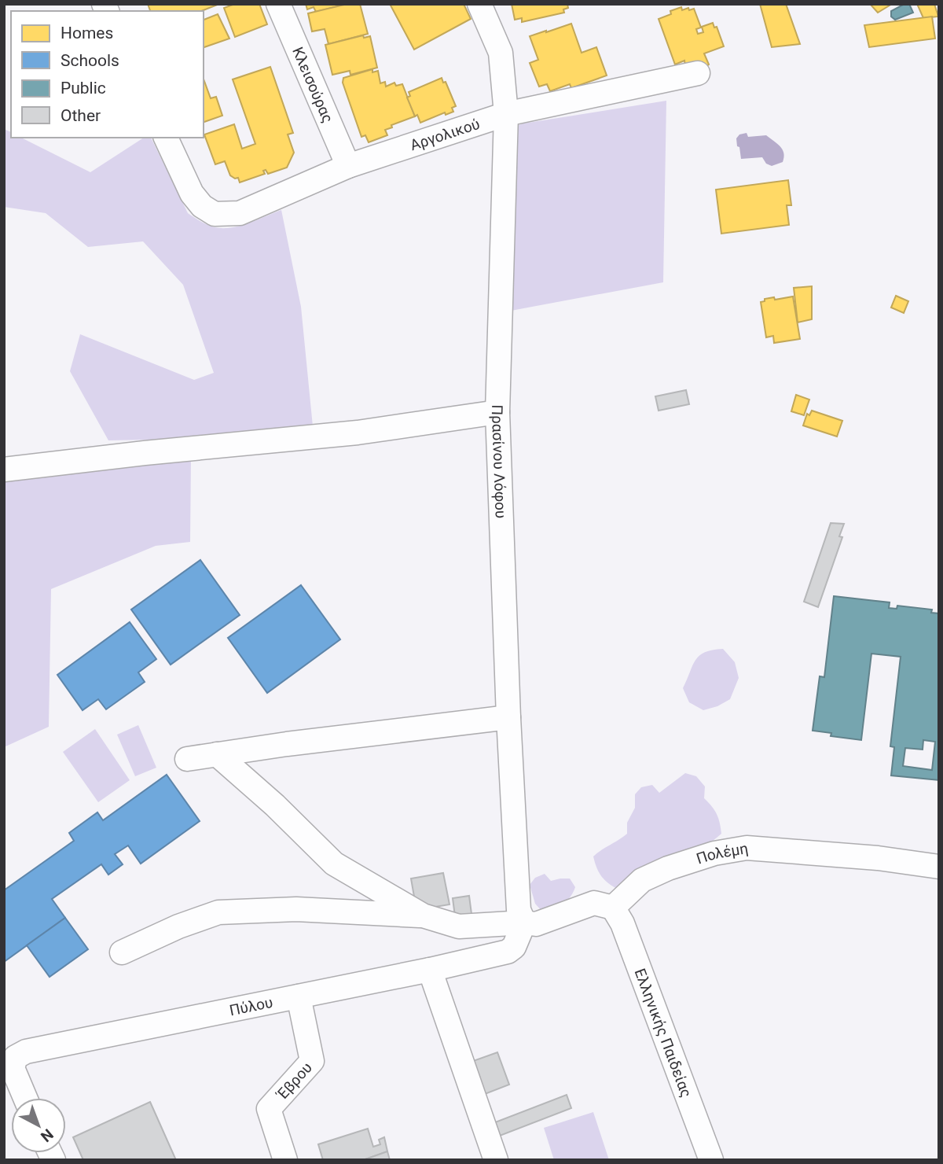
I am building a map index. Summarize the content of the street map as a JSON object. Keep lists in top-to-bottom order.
{
  "streets": {
    "street": [
      "Κλεισούρας",
      "Αργολικού",
      "Πρασίνου Λόφου",
      "Πολέμη",
      "Πύλου",
      "Ελληνικής Παιδείας",
      "Έβρου"
    ]
  },
  "crossings": [
    ["Κλεισούρας", "Αργολικού"],
    ["Αργολικού", "Πρασίνου Λόφου"],
    ["Πρασίνου Λόφου", "Πύλου"],
    ["Πολέμη", "Ελληνικής Παιδείας"],
    ["Πύλου", "Έβρου"]
  ],
  "legend": [
    "Homes",
    "Schools",
    "Public",
    "Other"
  ],
  "north": "bottom right"
}
